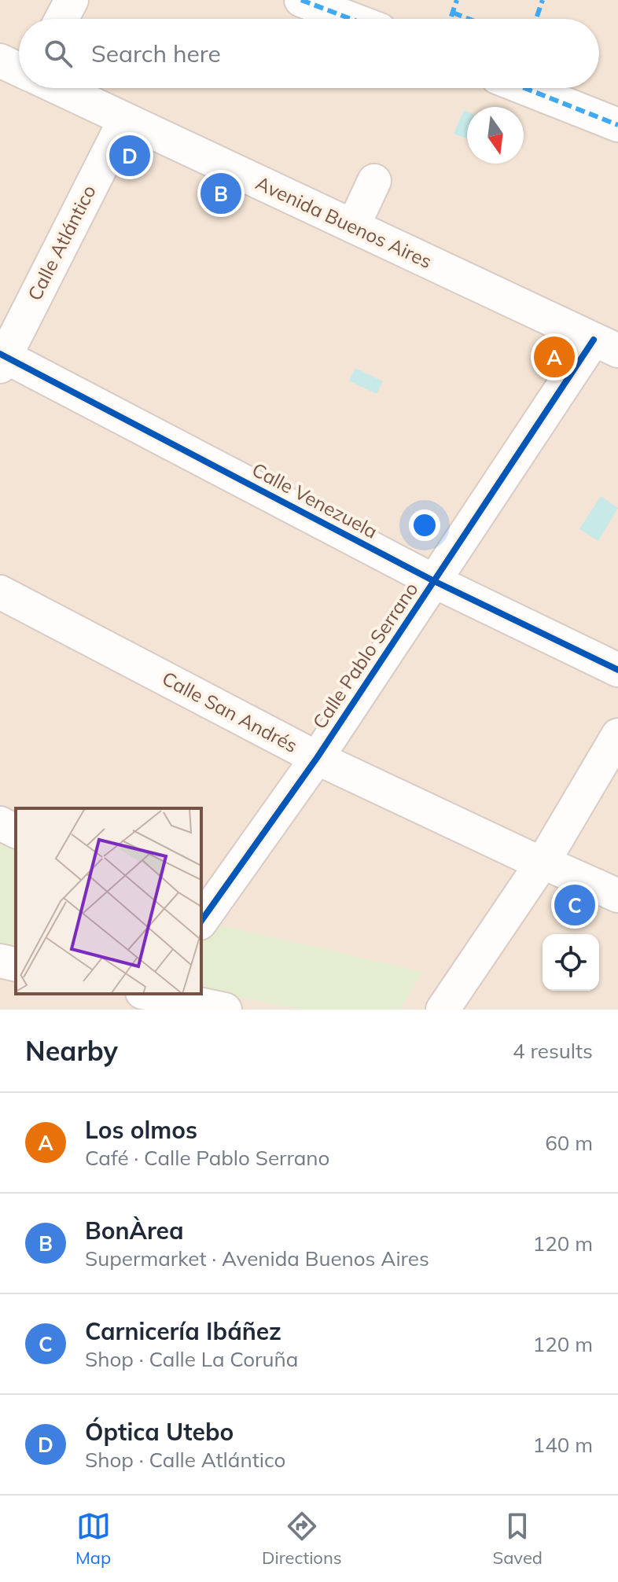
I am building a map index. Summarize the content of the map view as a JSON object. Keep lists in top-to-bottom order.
{
  "streets": {
    "street": [
      "Avenida Buenos Aires",
      "Calle Atlántico",
      "Calle Venezuela",
      "Calle Pablo Serrano",
      "Calle San Andrés"
    ]
  },
  "crossings": [
    ["Avenida Buenos Aires", "Calle Atlántico"],
    ["Avenida Buenos Aires", "Calle Pablo Serrano"],
    ["Calle Atlántico", "Calle Venezuela"],
    ["Calle Venezuela", "Calle Pablo Serrano"],
    ["Calle Pablo Serrano", "Calle San Andrés"]
  ],
  "north": "bottom",
  "page": {
    "search": "Search here",
    "pins": [
      "D",
      "B",
      "A",
      "C"
    ],
    "heading": ["Nearby", "4 results"],
    "list": [
      {
        "mark": "A",
        "name": "Los olmos",
        "note": "Café · Calle Pablo Serrano",
        "value": "60 m"
      },
      {
        "mark": "B",
        "name": "BonÀrea",
        "note": "Supermarket · Avenida Buenos Aires",
        "value": "120 m"
      },
      {
        "mark": "C",
        "name": "Carnicería Ibáñez",
        "note": "Shop · Calle La Coruña",
        "value": "120 m"
      },
      {
        "mark": "D",
        "name": "Óptica Utebo",
        "note": "Shop · Calle Atlántico",
        "value": "140 m"
      }
    ],
    "nav": ["Map", "Directions", "Saved"]
  }
}
